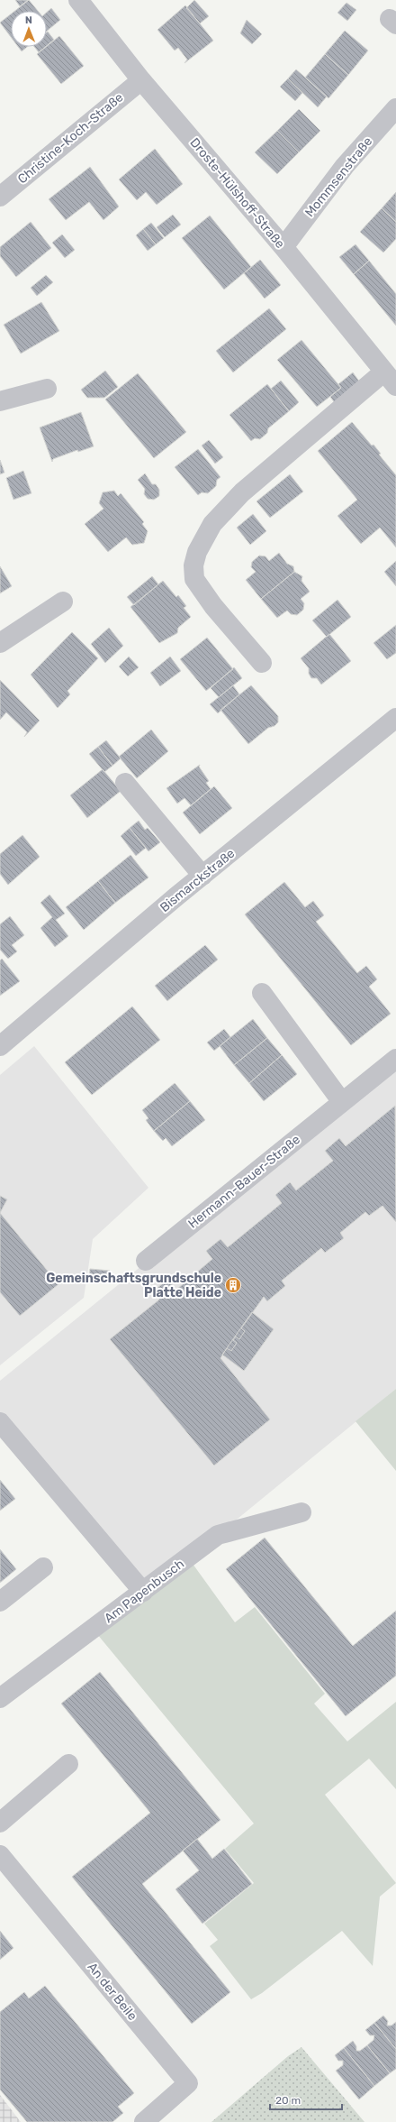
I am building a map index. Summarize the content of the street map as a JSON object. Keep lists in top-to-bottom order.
{
  "streets": {
    "street": [
      "Christine-Koch-Straße",
      "Mommsenstraße",
      "Droste-Hülshoff-Straße",
      "Bismarckstraße",
      "Hermann-Bauer-Straße",
      "Am Papenbusch",
      "An der Beile"
    ]
  },
  "crossings": [
    ["Christine-Koch-Straße", "Droste-Hülshoff-Straße"],
    ["Mommsenstraße", "Droste-Hülshoff-Straße"]
  ],
  "places": {
    "building": ["Gemeinschaftsgrundschule Platte Heide"]
  },
  "scale_bar": "20 m",
  "north": "top"
}
